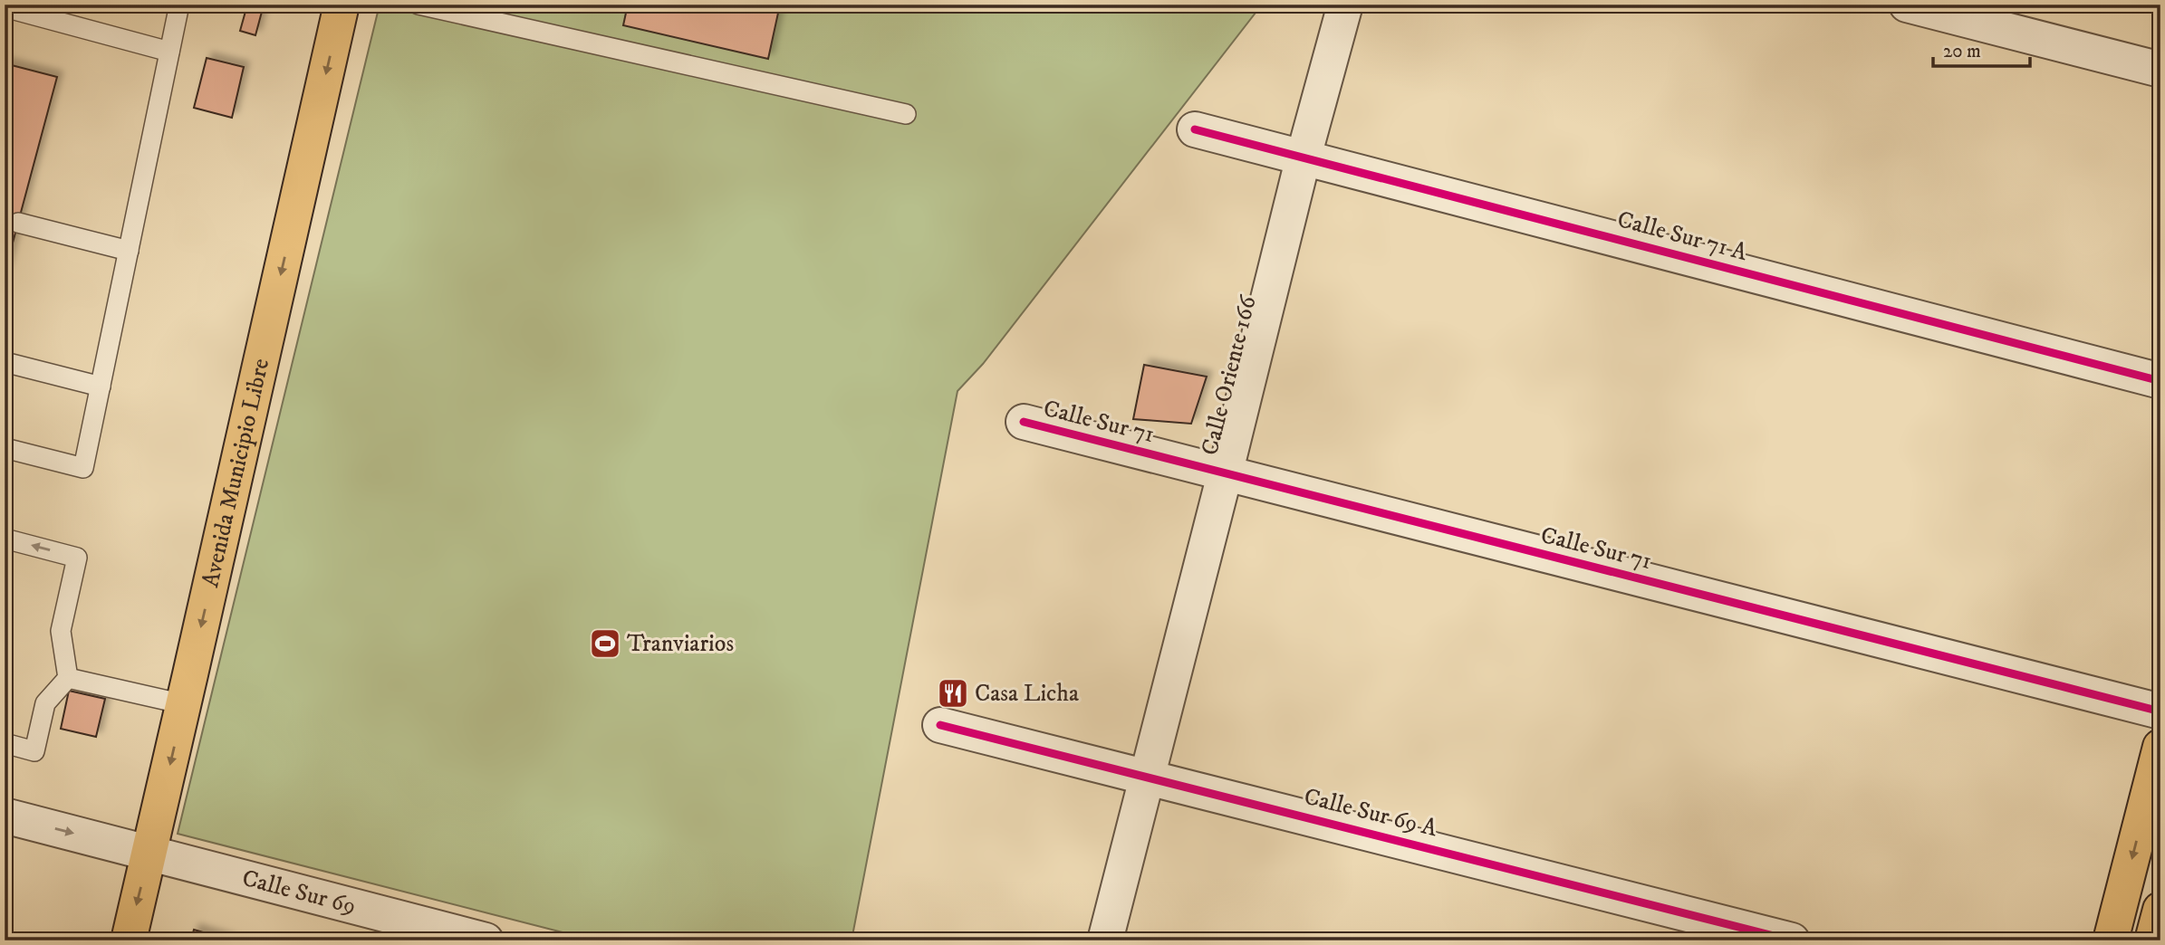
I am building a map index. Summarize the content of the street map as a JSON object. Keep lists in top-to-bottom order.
{
  "streets": {
    "main road": ["Avenida Municipio Libre"],
    "street": [
      "Calle Sur 71 A",
      "Calle Oriente 166",
      "Calle Sur 71",
      "Calle Sur 69 A",
      "Calle Sur 69"
    ]
  },
  "crossings": [
    ["Calle Sur 71 A", "Calle Oriente 166"],
    ["Calle Oriente 166", "Calle Sur 71"],
    ["Calle Oriente 166", "Calle Sur 69 A"],
    ["Avenida Municipio Libre", "Calle Sur 69"]
  ],
  "one_way": ["Avenida Municipio Libre"],
  "places": {
    "sports": ["Tranviarios"],
    "restaurant": ["Casa Licha"]
  },
  "scale_bar": "20 m"
}
